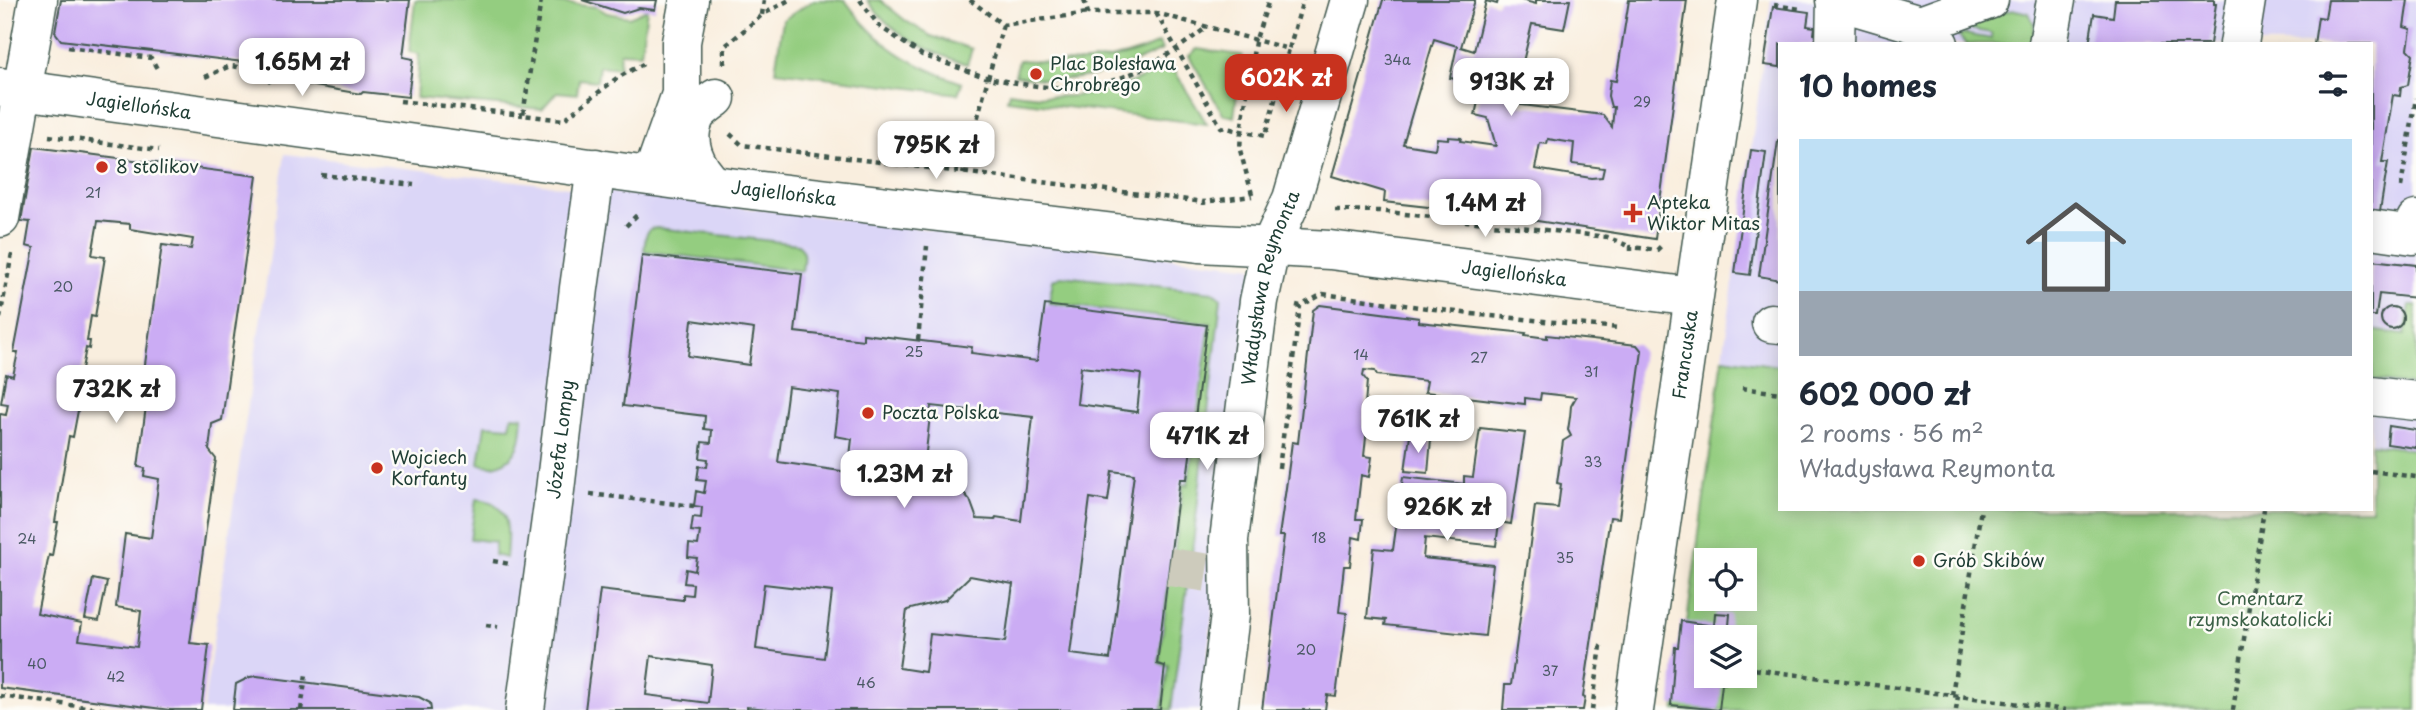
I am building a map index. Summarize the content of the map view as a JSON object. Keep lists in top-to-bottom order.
{
  "streets": {
    "street": [
      "Jagiellońska",
      "Władysława Reymonta",
      "Francuska",
      "Józefa Lompy"
    ]
  },
  "crossings": [
    ["Jagiellońska", "Władysława Reymonta"],
    ["Jagiellońska", "Francuska"],
    ["Jagiellońska", "Józefa Lompy"]
  ],
  "parks": ["Cmentarz rzymskokatolicki"],
  "places": {
    "other": [
      "Plac Bolesława Chrobrego",
      "8 stolikov",
      "Poczta Polska",
      "Wojciech Korfanty",
      "Grób Skibów"
    ],
    "health": ["Apteka Wiktor Mitas"]
  },
  "house_numbers": [
    "34a",
    "29",
    "21",
    "20",
    "25",
    "14",
    "27",
    "31",
    "33",
    "18",
    "24",
    "35",
    "20",
    "40",
    "37",
    "42",
    "46"
  ],
  "page": {
    "price": [
      "1.65M zł",
      "602K zł",
      "913K zł",
      "795K zł",
      "1.4M zł",
      "732K zł",
      "761K zł",
      "471K zł",
      "1.23M zł",
      "926K zł"
    ],
    "heading": "10 homes",
    "list": [
      {
        "name": "602 000 zł",
        "note": "2 rooms · 56 m² · Władysława Reymonta"
      }
    ]
  }
}
